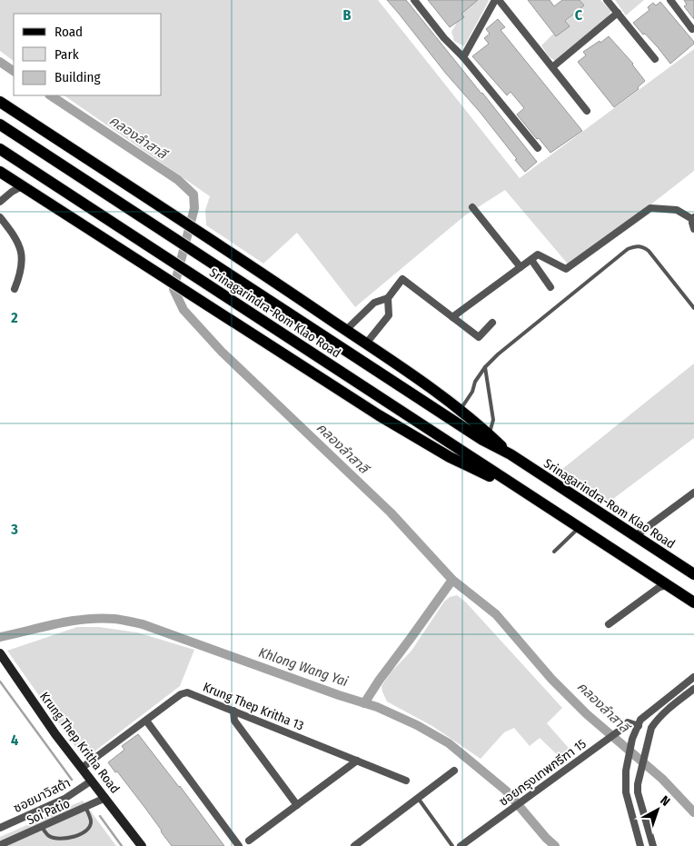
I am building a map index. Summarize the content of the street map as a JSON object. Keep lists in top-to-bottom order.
{
  "streets": {
    "main road": ["Srinagarindra-Rom Klao Road", "Krung Thep Kritha Road"],
    "street": [
      "Krung Thep Kritha 13",
      "ซอยกรุงเทพกรีฑา 15",
      "ซอยมาวิสต้า",
      "Soi Patio"
    ]
  },
  "crossings": [
    ["Krung Thep Kritha 13", "Krung Thep Kritha Road"],
    ["Krung Thep Kritha Road", "ซอยมาวิสต้า"],
    ["Krung Thep Kritha Road", "Soi Patio"]
  ],
  "water": ["คลองลำสาลี", "Khlong Wang Yai"],
  "legend": ["Road", "Park", "Building"],
  "north": "top right",
  "grid": {
    "columns": ["B", "C"],
    "rows": ["2", "3", "4"]
  }
}
